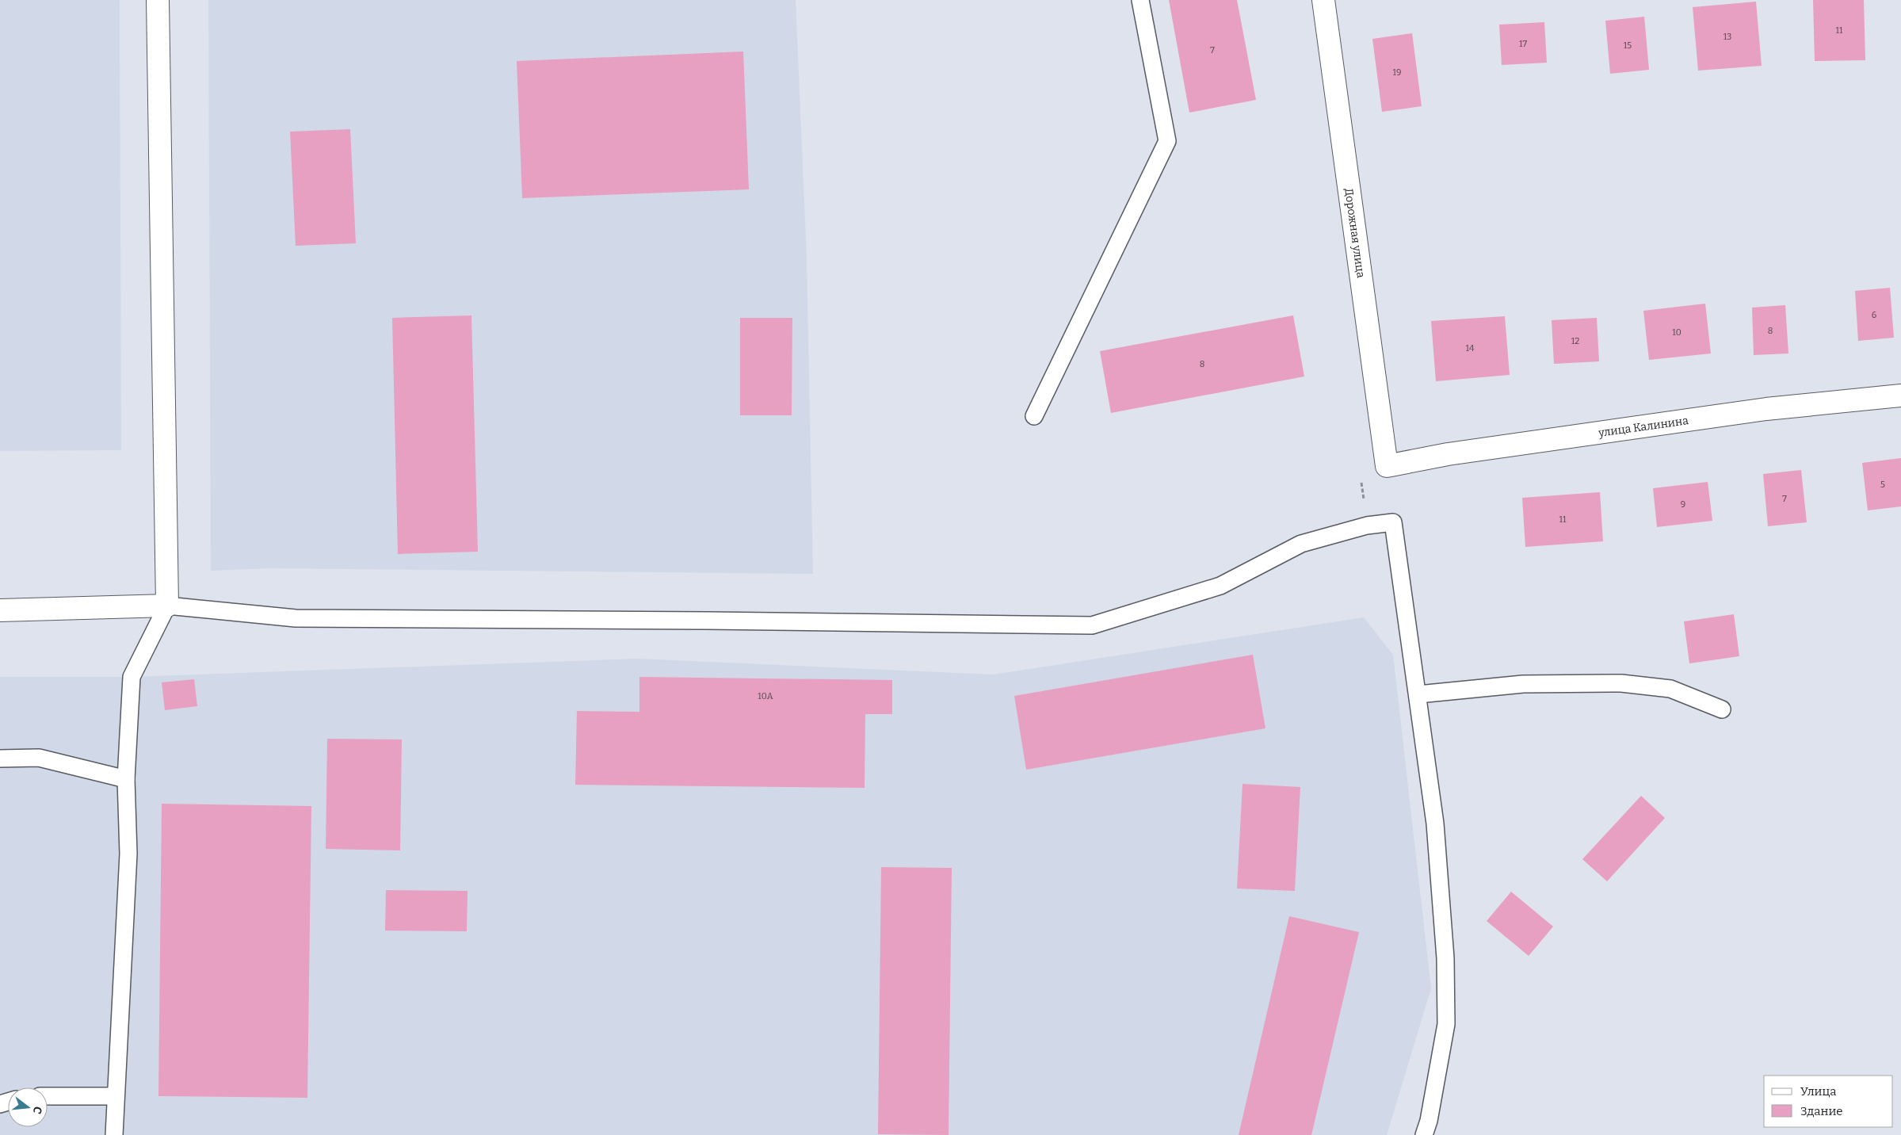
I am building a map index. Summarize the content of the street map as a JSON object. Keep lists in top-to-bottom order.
{
  "streets": {
    "street": ["Дорожная улица", "улица Калинина"]
  },
  "crossings": [
    ["Дорожная улица", "улица Калинина"]
  ],
  "house_numbers": [
    "11",
    "13",
    "17",
    "15",
    "7",
    "19",
    "6",
    "8",
    "10",
    "12",
    "14",
    "8",
    "5",
    "7",
    "9",
    "11",
    "10А"
  ],
  "legend": ["Улица", "Здание"],
  "north": "right"
}
